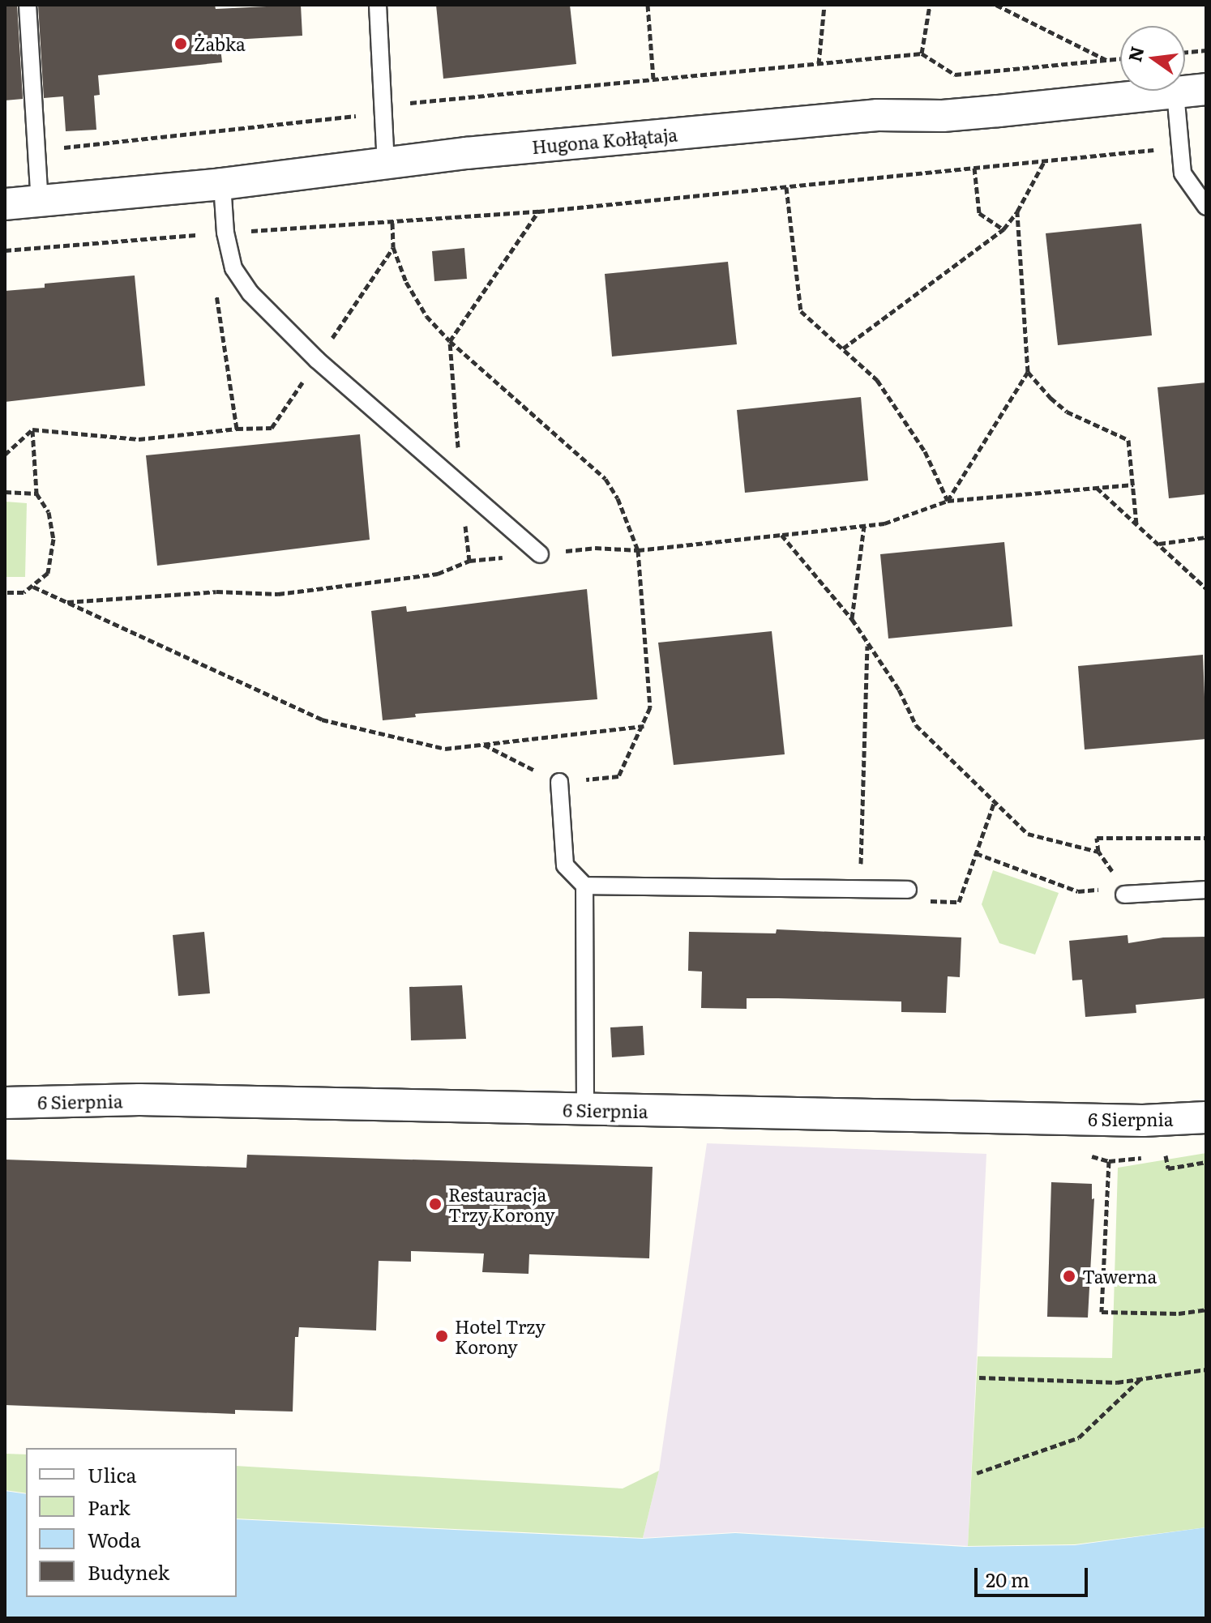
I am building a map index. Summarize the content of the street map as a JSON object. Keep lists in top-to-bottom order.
{
  "streets": {
    "street": ["Hugona Kołłątaja", "6 Sierpnia"]
  },
  "places": [
    "Żabka",
    "Restauracja Trzy Korony",
    "Tawerna",
    "Hotel Trzy Korony"
  ],
  "legend": [
    "Ulica",
    "Park",
    "Woda",
    "Budynek"
  ],
  "scale_bar": "20 m",
  "north": "left"
}
